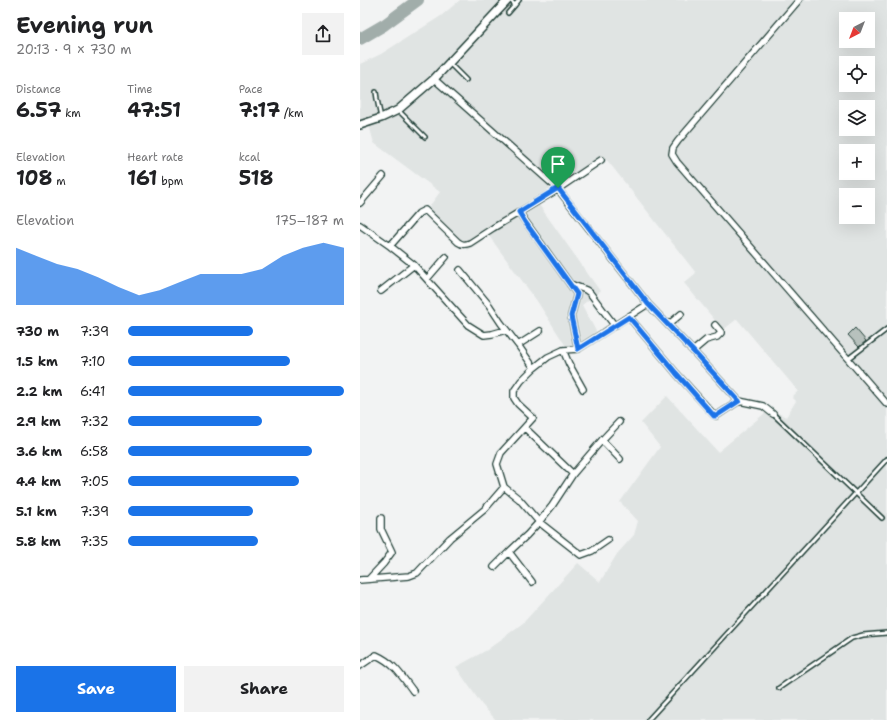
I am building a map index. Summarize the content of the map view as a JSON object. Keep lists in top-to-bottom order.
{
  "north": "bottom left",
  "page": {
    "heading": ["Evening run", "20:13 · 9 × 730 m"],
    "map_buttons": ["+", "−"],
    "stats": [
      ["Distance", "6.57 km"],
      ["Time", "47:51"],
      ["Pace", "7:17 /km"],
      ["Elevation", "108 m"],
      ["Heart rate", "161 bpm"],
      ["kcal", "518"]
    ],
    "chart": ["Elevation", "175–187 m"],
    "list": [
      {
        "name": "730 m",
        "note": "7:39"
      },
      {
        "name": "1.5 km",
        "note": "7:10"
      },
      {
        "name": "2.2 km",
        "note": "6:41"
      },
      {
        "name": "2.9 km",
        "note": "7:32"
      },
      {
        "name": "3.6 km",
        "note": "6:58"
      },
      {
        "name": "4.4 km",
        "note": "7:05"
      },
      {
        "name": "5.1 km",
        "note": "7:39"
      },
      {
        "name": "5.8 km",
        "note": "7:35"
      }
    ],
    "buttons": ["Save", "Share"]
  }
}
